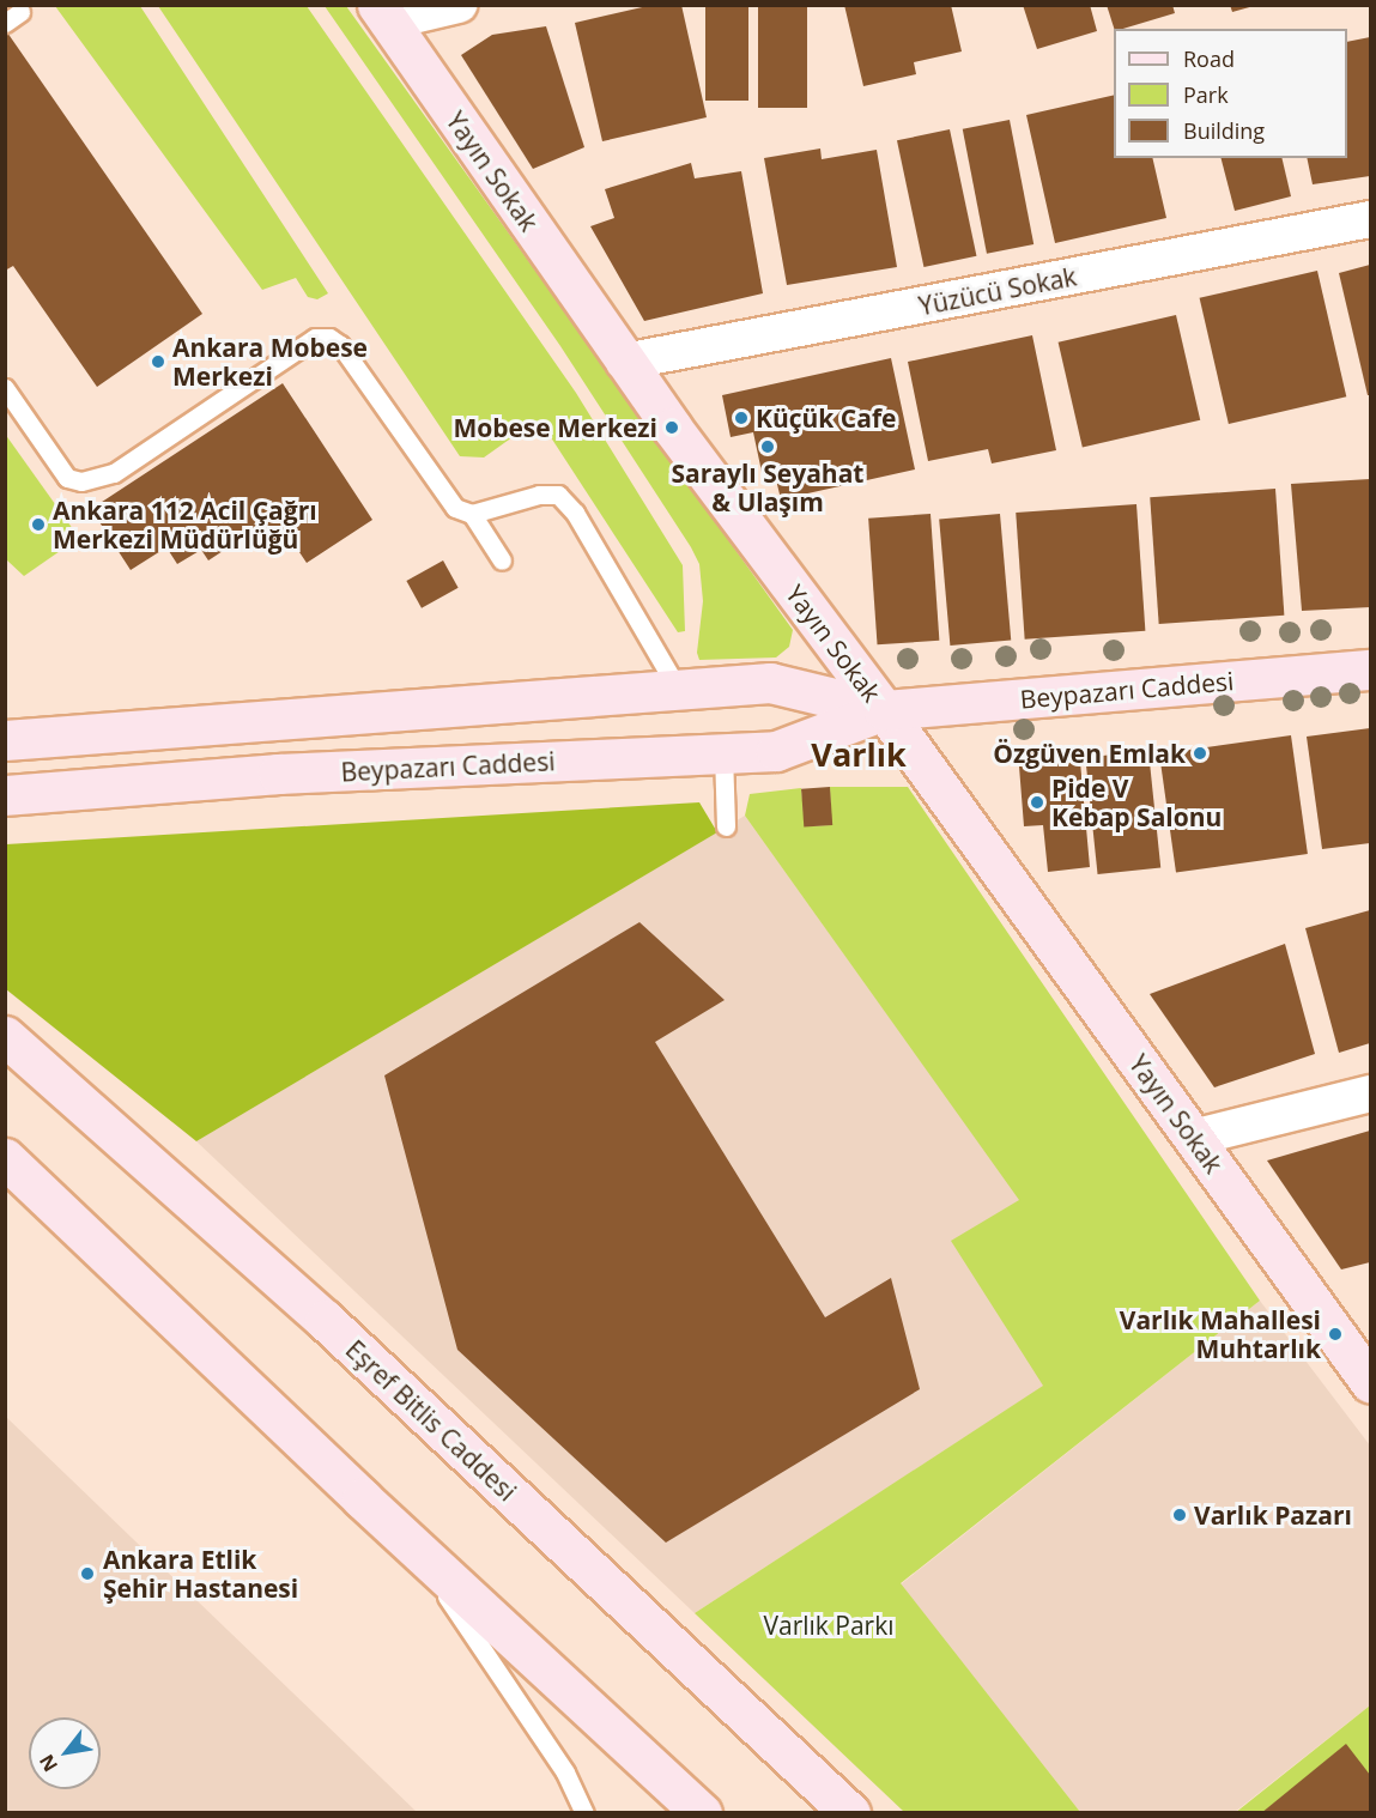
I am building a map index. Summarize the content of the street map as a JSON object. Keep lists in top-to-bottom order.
{
  "streets": {
    "street": [
      "Yayın Sokak",
      "Yüzücü Sokak",
      "Beypazarı Caddesi",
      "Eşref Bitlis Caddesi"
    ]
  },
  "crossings": [
    ["Yayın Sokak", "Yüzücü Sokak"],
    ["Yayın Sokak", "Beypazarı Caddesi"]
  ],
  "districts": ["Varlık"],
  "parks": ["Varlık Parkı"],
  "places": [
    "Ankara Mobese Merkezi",
    "Küçük Cafe",
    "Mobese Merkezi",
    "Saraylı Seyahat & Ulaşım",
    "Ankara 112 Acil Çağrı Merkezi Müdürlüğü",
    "Özgüven Emlak",
    "Pide V Kebap Salonu",
    "Varlık Mahallesi Muhtarlık",
    "Varlık Pazarı",
    "Ankara Etlik Şehir Hastanesi"
  ],
  "legend": ["Road", "Park", "Building"],
  "north": "bottom left"
}
